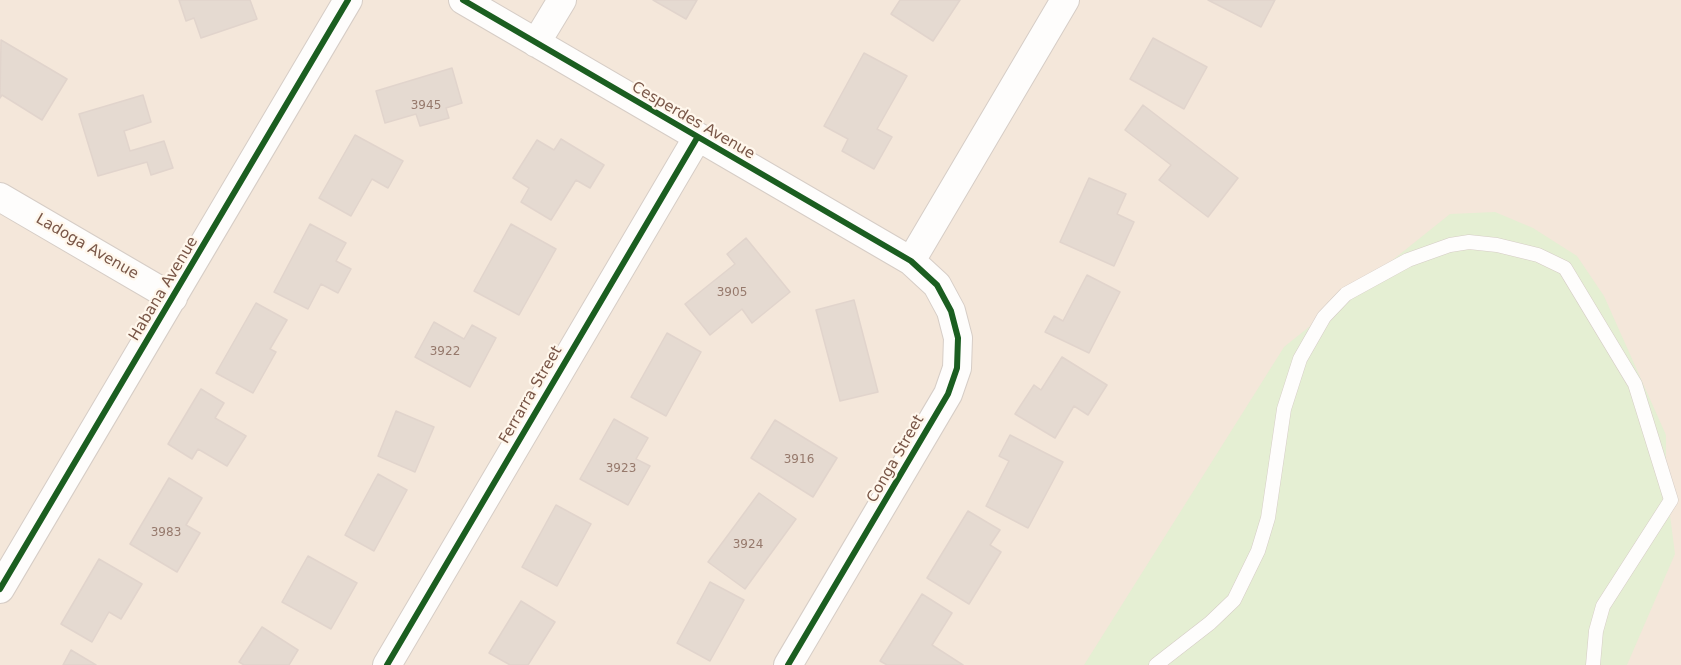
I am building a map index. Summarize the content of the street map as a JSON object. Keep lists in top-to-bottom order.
{
  "streets": {
    "street": [
      "Cesperdes Avenue",
      "Ladoga Avenue",
      "Habana Avenue",
      "Ferrarra Street",
      "Conga Street"
    ]
  },
  "crossings": [
    ["Cesperdes Avenue", "Ferrarra Street"],
    ["Cesperdes Avenue", "Conga Street"],
    ["Ladoga Avenue", "Habana Avenue"]
  ],
  "house_numbers": [
    "3945",
    "3905",
    "3922",
    "3916",
    "3923",
    "3983",
    "3924"
  ]
}
